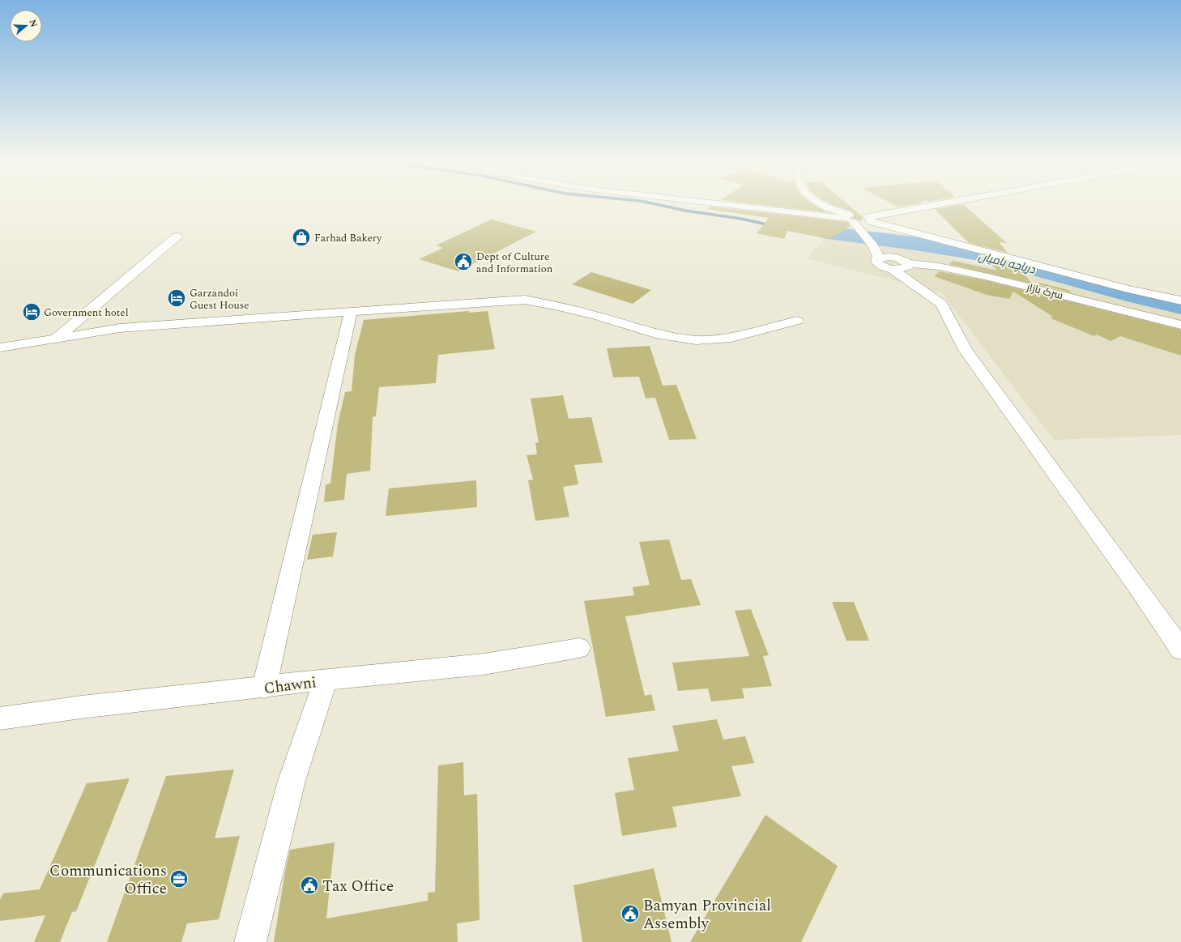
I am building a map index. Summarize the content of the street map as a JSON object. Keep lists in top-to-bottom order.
{
  "streets": {
    "street": ["سرک بازار", "Chawni"]
  },
  "water": ["دریاچه بامیان"],
  "places": {
    "shop": ["Farhad Bakery"],
    "public building": ["Dept of Culture and Information", "Tax Office", "Bamyan Provincial Assembly"],
    "hotel": ["Garzandoi Guest House", "Government hotel"],
    "office": ["Communications Office"]
  },
  "north": "right"
}
